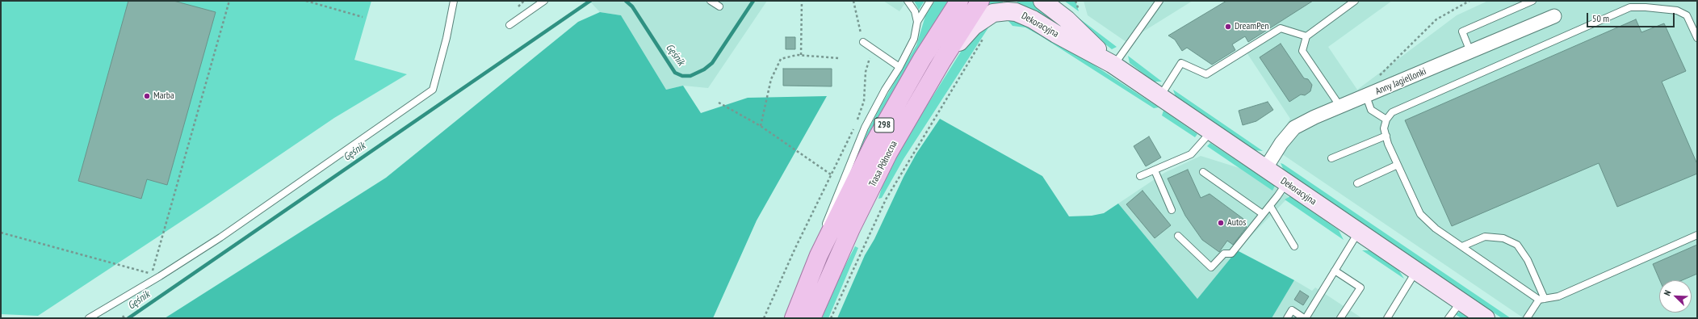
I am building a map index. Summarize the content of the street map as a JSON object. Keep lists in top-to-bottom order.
{
  "streets": {
    "main road": ["298", "Trasa Północna"],
    "street": ["Dekoracyjna", "Anny Jagiellonki"]
  },
  "crossings": [
    ["Dekoracyjna", "Anny Jagiellonki"],
    ["Dekoracyjna", "Trasa Północna"]
  ],
  "water": ["Gęśnik"],
  "places": ["DreamPen", "Marba", "Autos"],
  "scale_bar": "50 m",
  "north": "top left"
}
